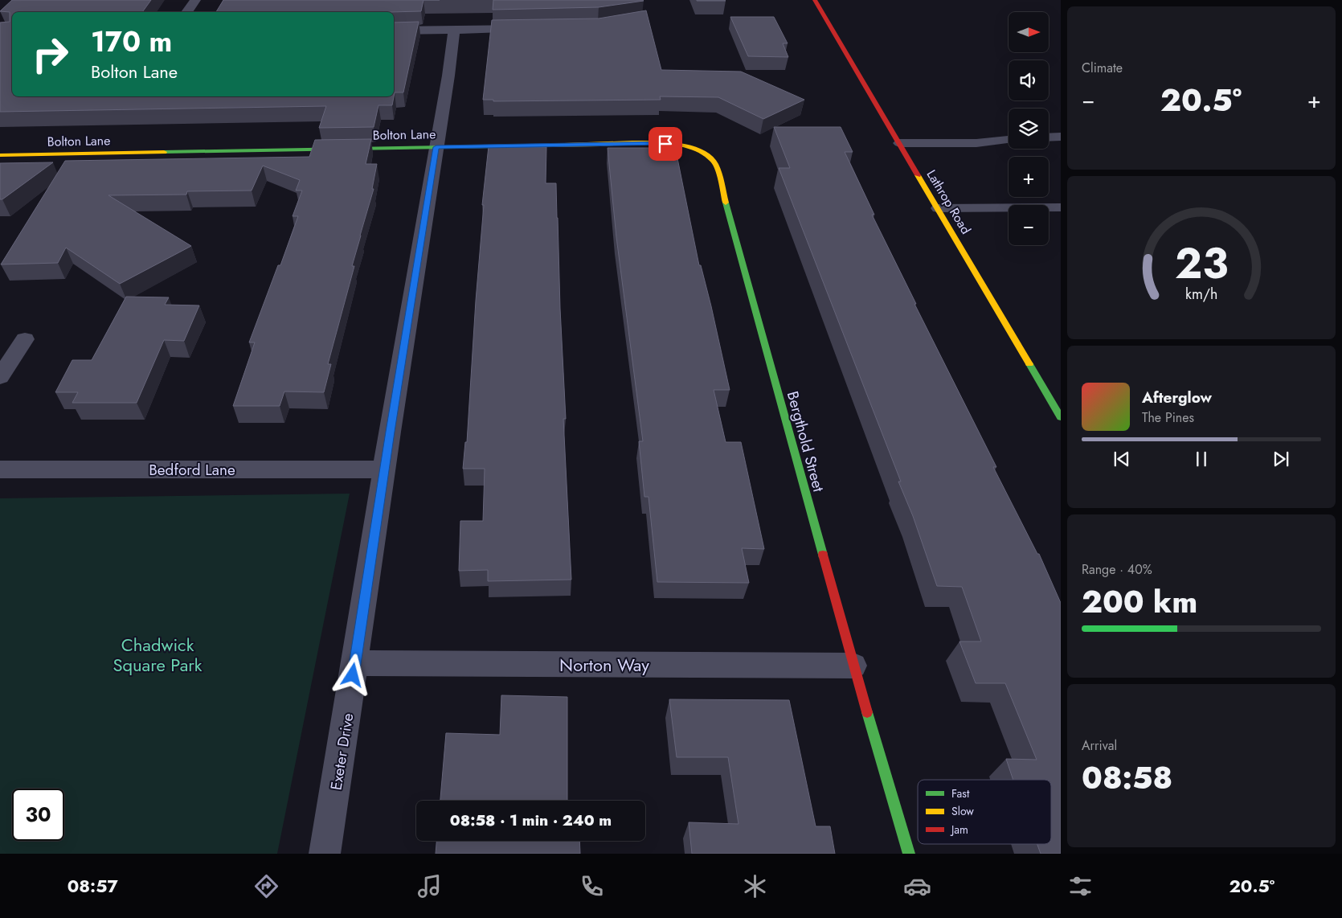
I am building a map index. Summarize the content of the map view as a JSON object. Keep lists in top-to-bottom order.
{
  "streets": {
    "street": [
      "Bolton Lane",
      "Lathrop Road",
      "Bergthold Street",
      "Bedford Lane",
      "Norton Way",
      "Exeter Drive"
    ]
  },
  "crossings": [
    ["Bolton Lane", "Bergthold Street"],
    ["Bolton Lane", "Exeter Drive"],
    ["Bergthold Street", "Norton Way"],
    ["Bedford Lane", "Exeter Drive"],
    ["Norton Way", "Exeter Drive"]
  ],
  "parks": ["Chadwick Square Park"],
  "legend": ["Fast", "Slow", "Jam"],
  "north": "right",
  "page": {
    "tile": [
      "Climate",
      ["Range · 40%", "200 km"],
      ["Arrival", "08:58"]
    ],
    "map_buttons": ["+", "−"],
    "turn": ["170 m", "Bolton Lane"],
    "heat": ["−", "20.5°", "+"],
    "song": ["Afterglow", "The Pines"],
    "limit": "30",
    "trip": "08:58 · 1 min · 240 m",
    "tabs": ["08:57", "20.5°"],
    "gauge": ["23", "km/h"]
  }
}
